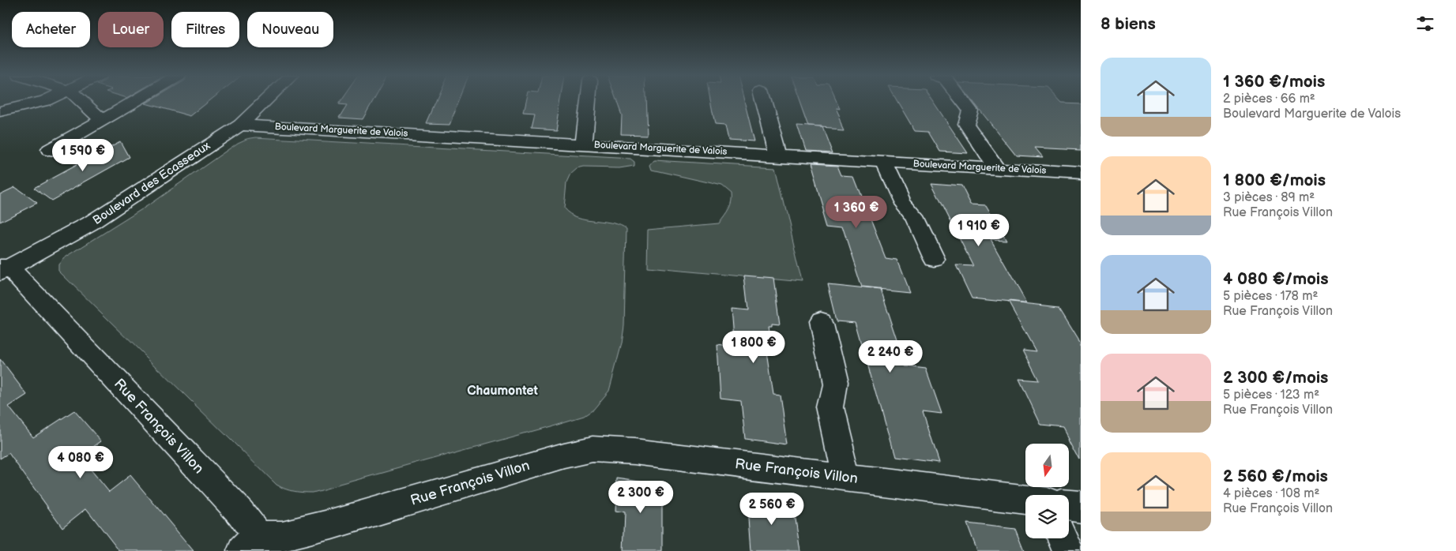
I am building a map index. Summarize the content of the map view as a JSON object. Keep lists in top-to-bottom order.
{
  "streets": {
    "street": ["Boulevard Marguerite de Valois", "Boulevard des Ecasseaux", "Rue François Villon"]
  },
  "crossings": [
    ["Boulevard Marguerite de Valois", "Boulevard des Ecasseaux"],
    ["Boulevard des Ecasseaux", "Rue François Villon"]
  ],
  "districts": ["Chaumontet"],
  "north": "bottom",
  "page": {
    "heading": "8 biens",
    "chip": [
      "Acheter",
      "Louer",
      "Filtres",
      "Nouveau"
    ],
    "list": [
      {
        "name": "1 360 €/mois",
        "note": "2 pièces · 66 m² · Boulevard Marguerite de Valois"
      },
      {
        "name": "1 800 €/mois",
        "note": "3 pièces · 89 m² · Rue François Villon"
      },
      {
        "name": "4 080 €/mois",
        "note": "5 pièces · 178 m² · Rue François Villon"
      },
      {
        "name": "2 300 €/mois",
        "note": "5 pièces · 123 m² · Rue François Villon"
      },
      {
        "name": "2 560 €/mois",
        "note": "4 pièces · 108 m² · Rue François Villon"
      }
    ],
    "price": [
      "1 590 €",
      "1 360 €",
      "1 910 €",
      "1 800 €",
      "2 240 €",
      "4 080 €",
      "2 300 €",
      "2 560 €"
    ]
  }
}
